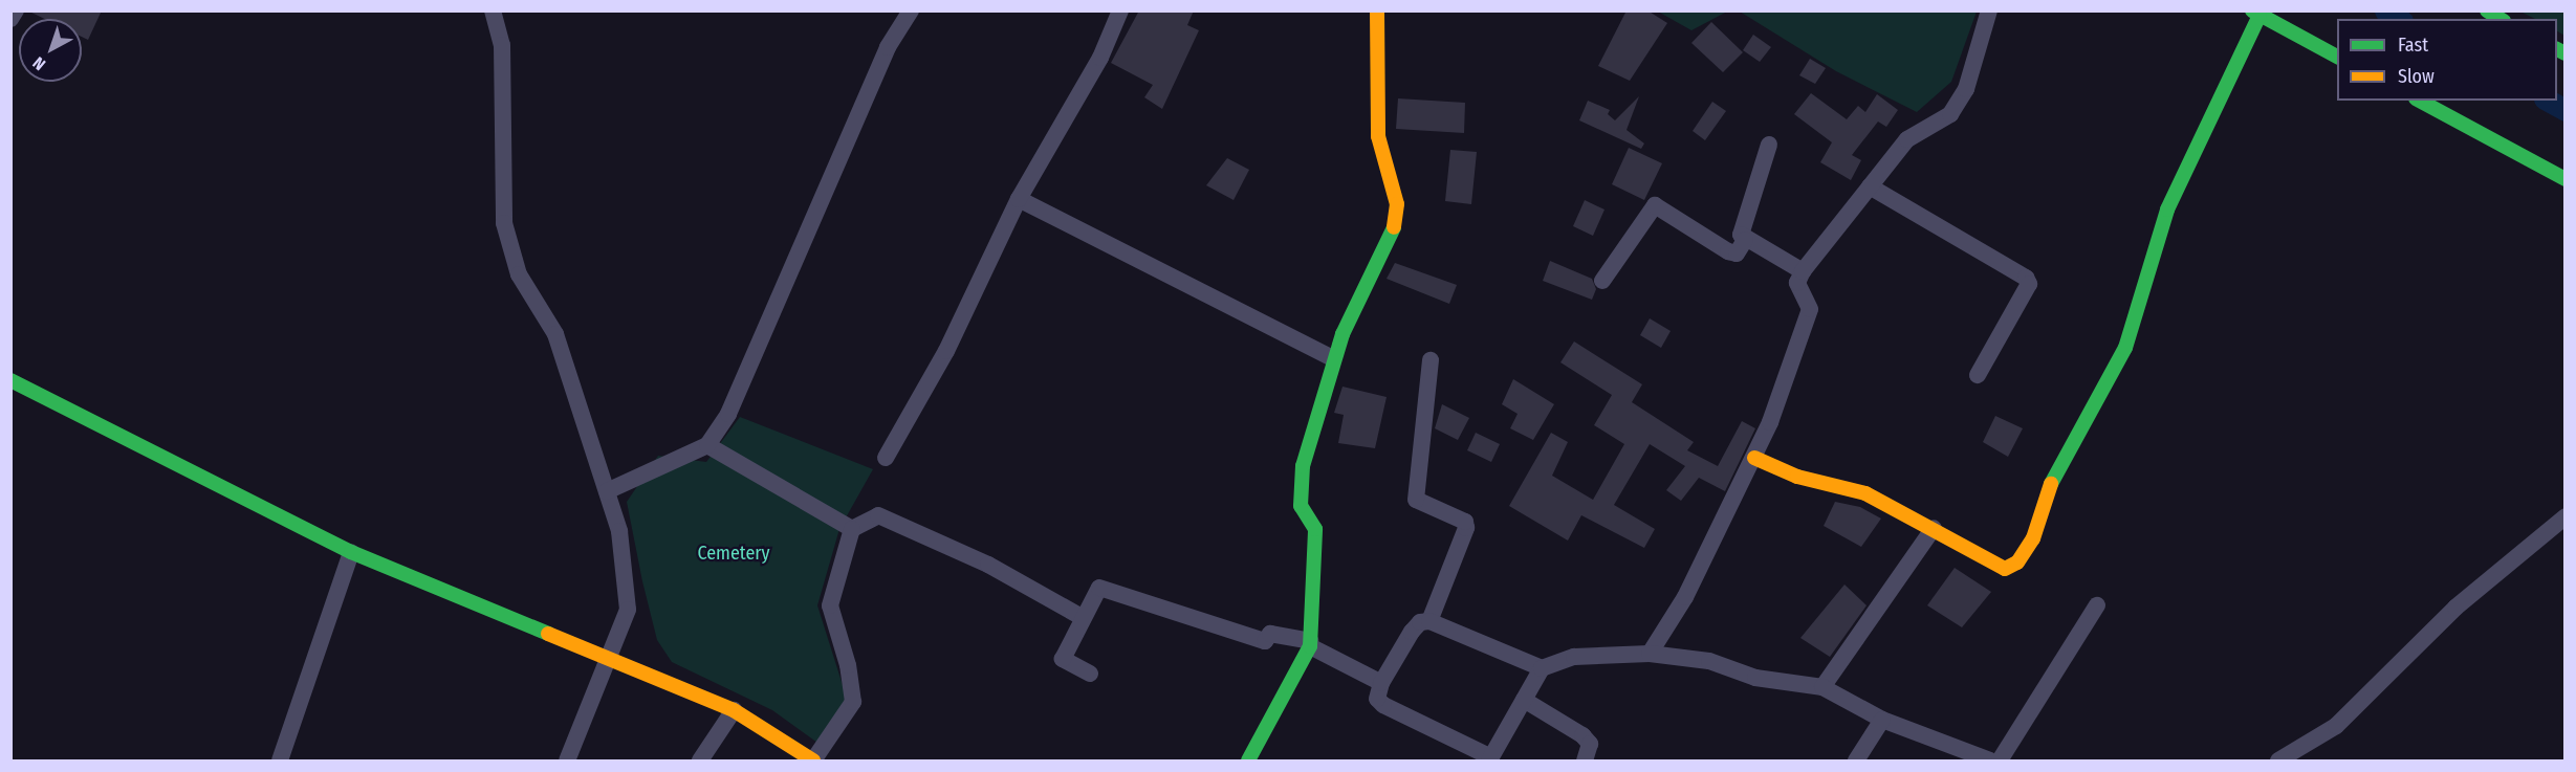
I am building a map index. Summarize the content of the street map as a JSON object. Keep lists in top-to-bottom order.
{
  "parks": ["Cemetery"],
  "legend": ["Fast", "Slow"],
  "north": "bottom left"
}
